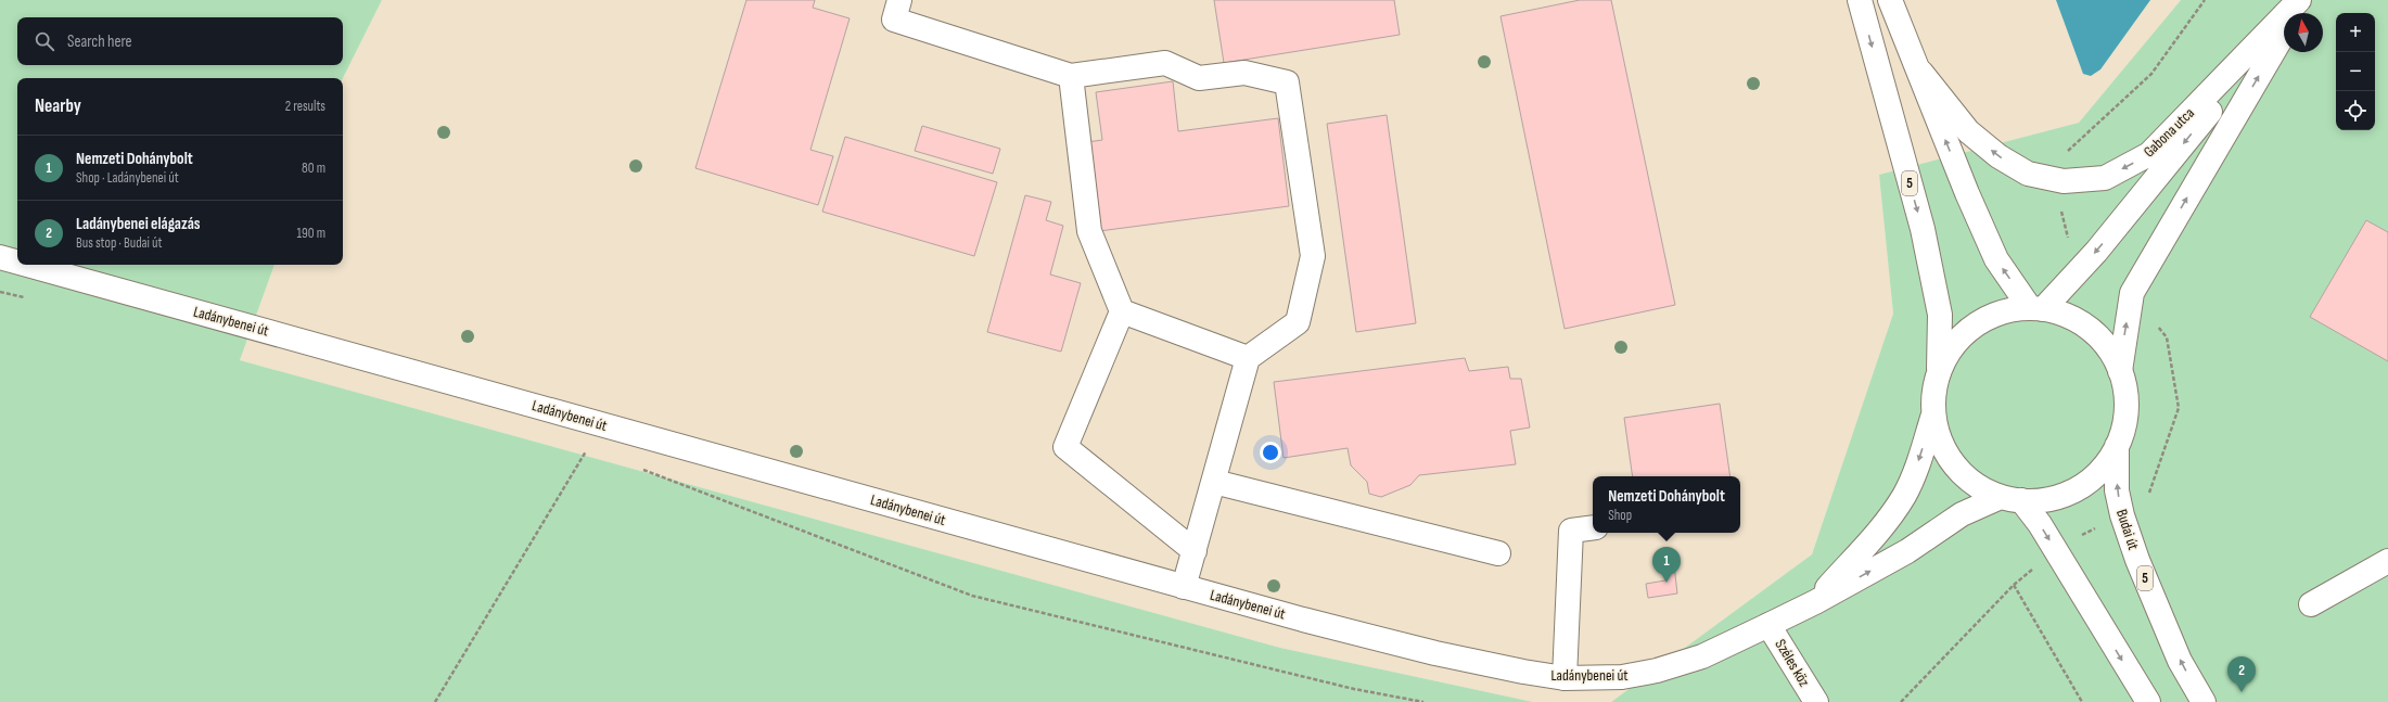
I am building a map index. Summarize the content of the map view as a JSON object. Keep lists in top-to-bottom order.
{
  "streets": {
    "main road": [
      "Gabona utca",
      "5",
      "Ladánybenei út",
      "Budai út",
      "Széles köz"
    ]
  },
  "crossings": [
    ["Gabona utca", "5"],
    ["5", "Ladánybenei út"],
    ["5", "Budai út"],
    ["Ladánybenei út", "Széles köz"]
  ],
  "one_way": ["Gabona utca"],
  "north": "top",
  "page": {
    "map_buttons": ["+", "−"],
    "search": "Search here",
    "heading": ["Nearby", "2 results"],
    "list": [
      {
        "mark": "1",
        "name": "Nemzeti Dohánybolt",
        "note": "Shop · Ladánybenei út",
        "value": "80 m"
      },
      {
        "mark": "2",
        "name": "Ladánybenei elágazás",
        "note": "Bus stop · Budai út",
        "value": "190 m"
      }
    ],
    "popup": ["Nemzeti Dohánybolt", "Shop"],
    "pins": ["1", "2"]
  }
}
